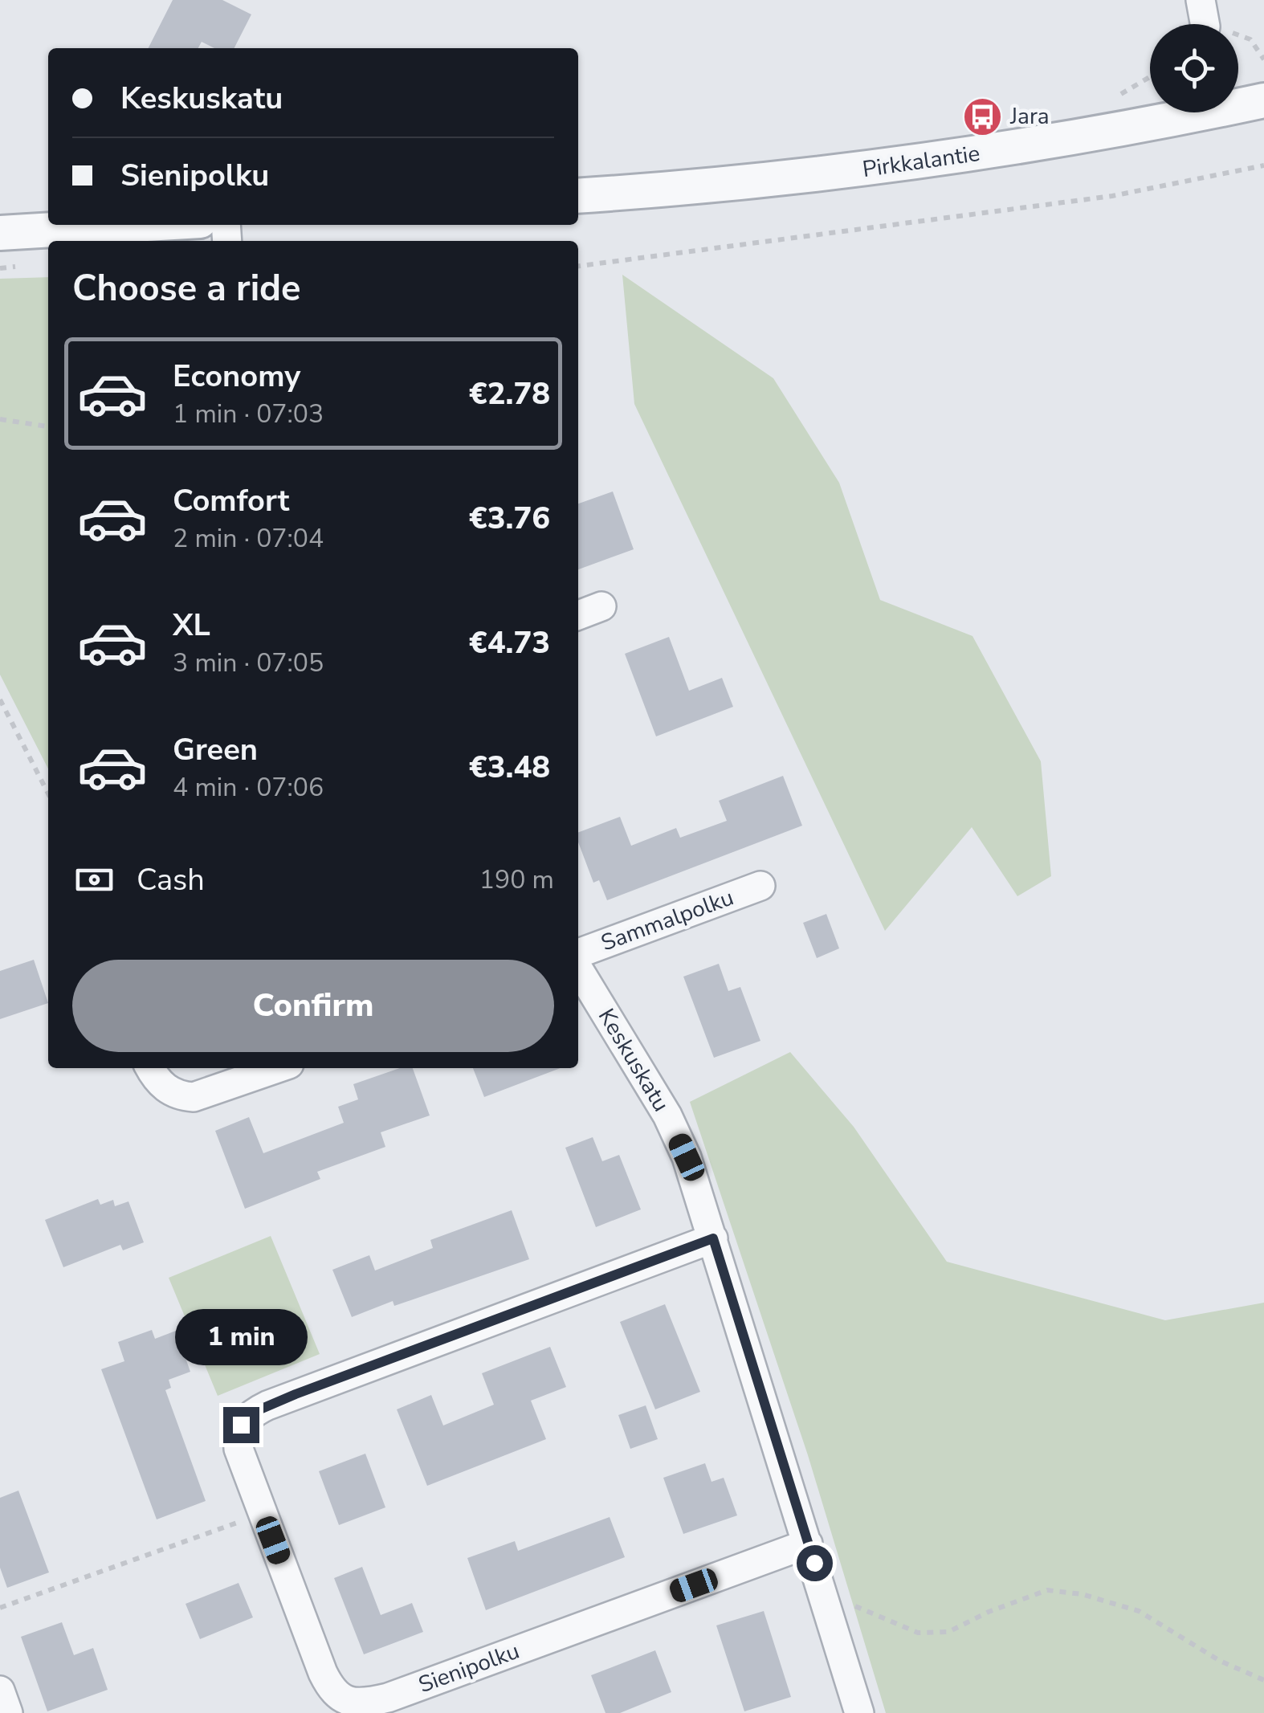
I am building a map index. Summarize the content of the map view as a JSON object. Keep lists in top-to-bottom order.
{
  "streets": {
    "street": [
      "Pirkkalantie",
      "Sammalpolku",
      "Keskuskatu",
      "Sienipolku"
    ]
  },
  "crossings": [
    ["Keskuskatu", "Sienipolku"]
  ],
  "places": {
    "bus stop": ["Jara"]
  },
  "page": {
    "banner": ["Keskuskatu", "Sienipolku"],
    "heading": "Choose a ride",
    "list": [
      {
        "name": "Economy",
        "note": "1 min · 07:03",
        "value": "€2.78"
      },
      {
        "name": "Comfort",
        "note": "2 min · 07:04",
        "value": "€3.76"
      },
      {
        "name": "XL",
        "note": "3 min · 07:05",
        "value": "€4.73"
      },
      {
        "name": "Green",
        "note": "4 min · 07:06",
        "value": "€3.48"
      }
    ],
    "pay": ["Cash", "190 m"],
    "buttons": "Confirm",
    "bubble": "1 min"
  }
}
